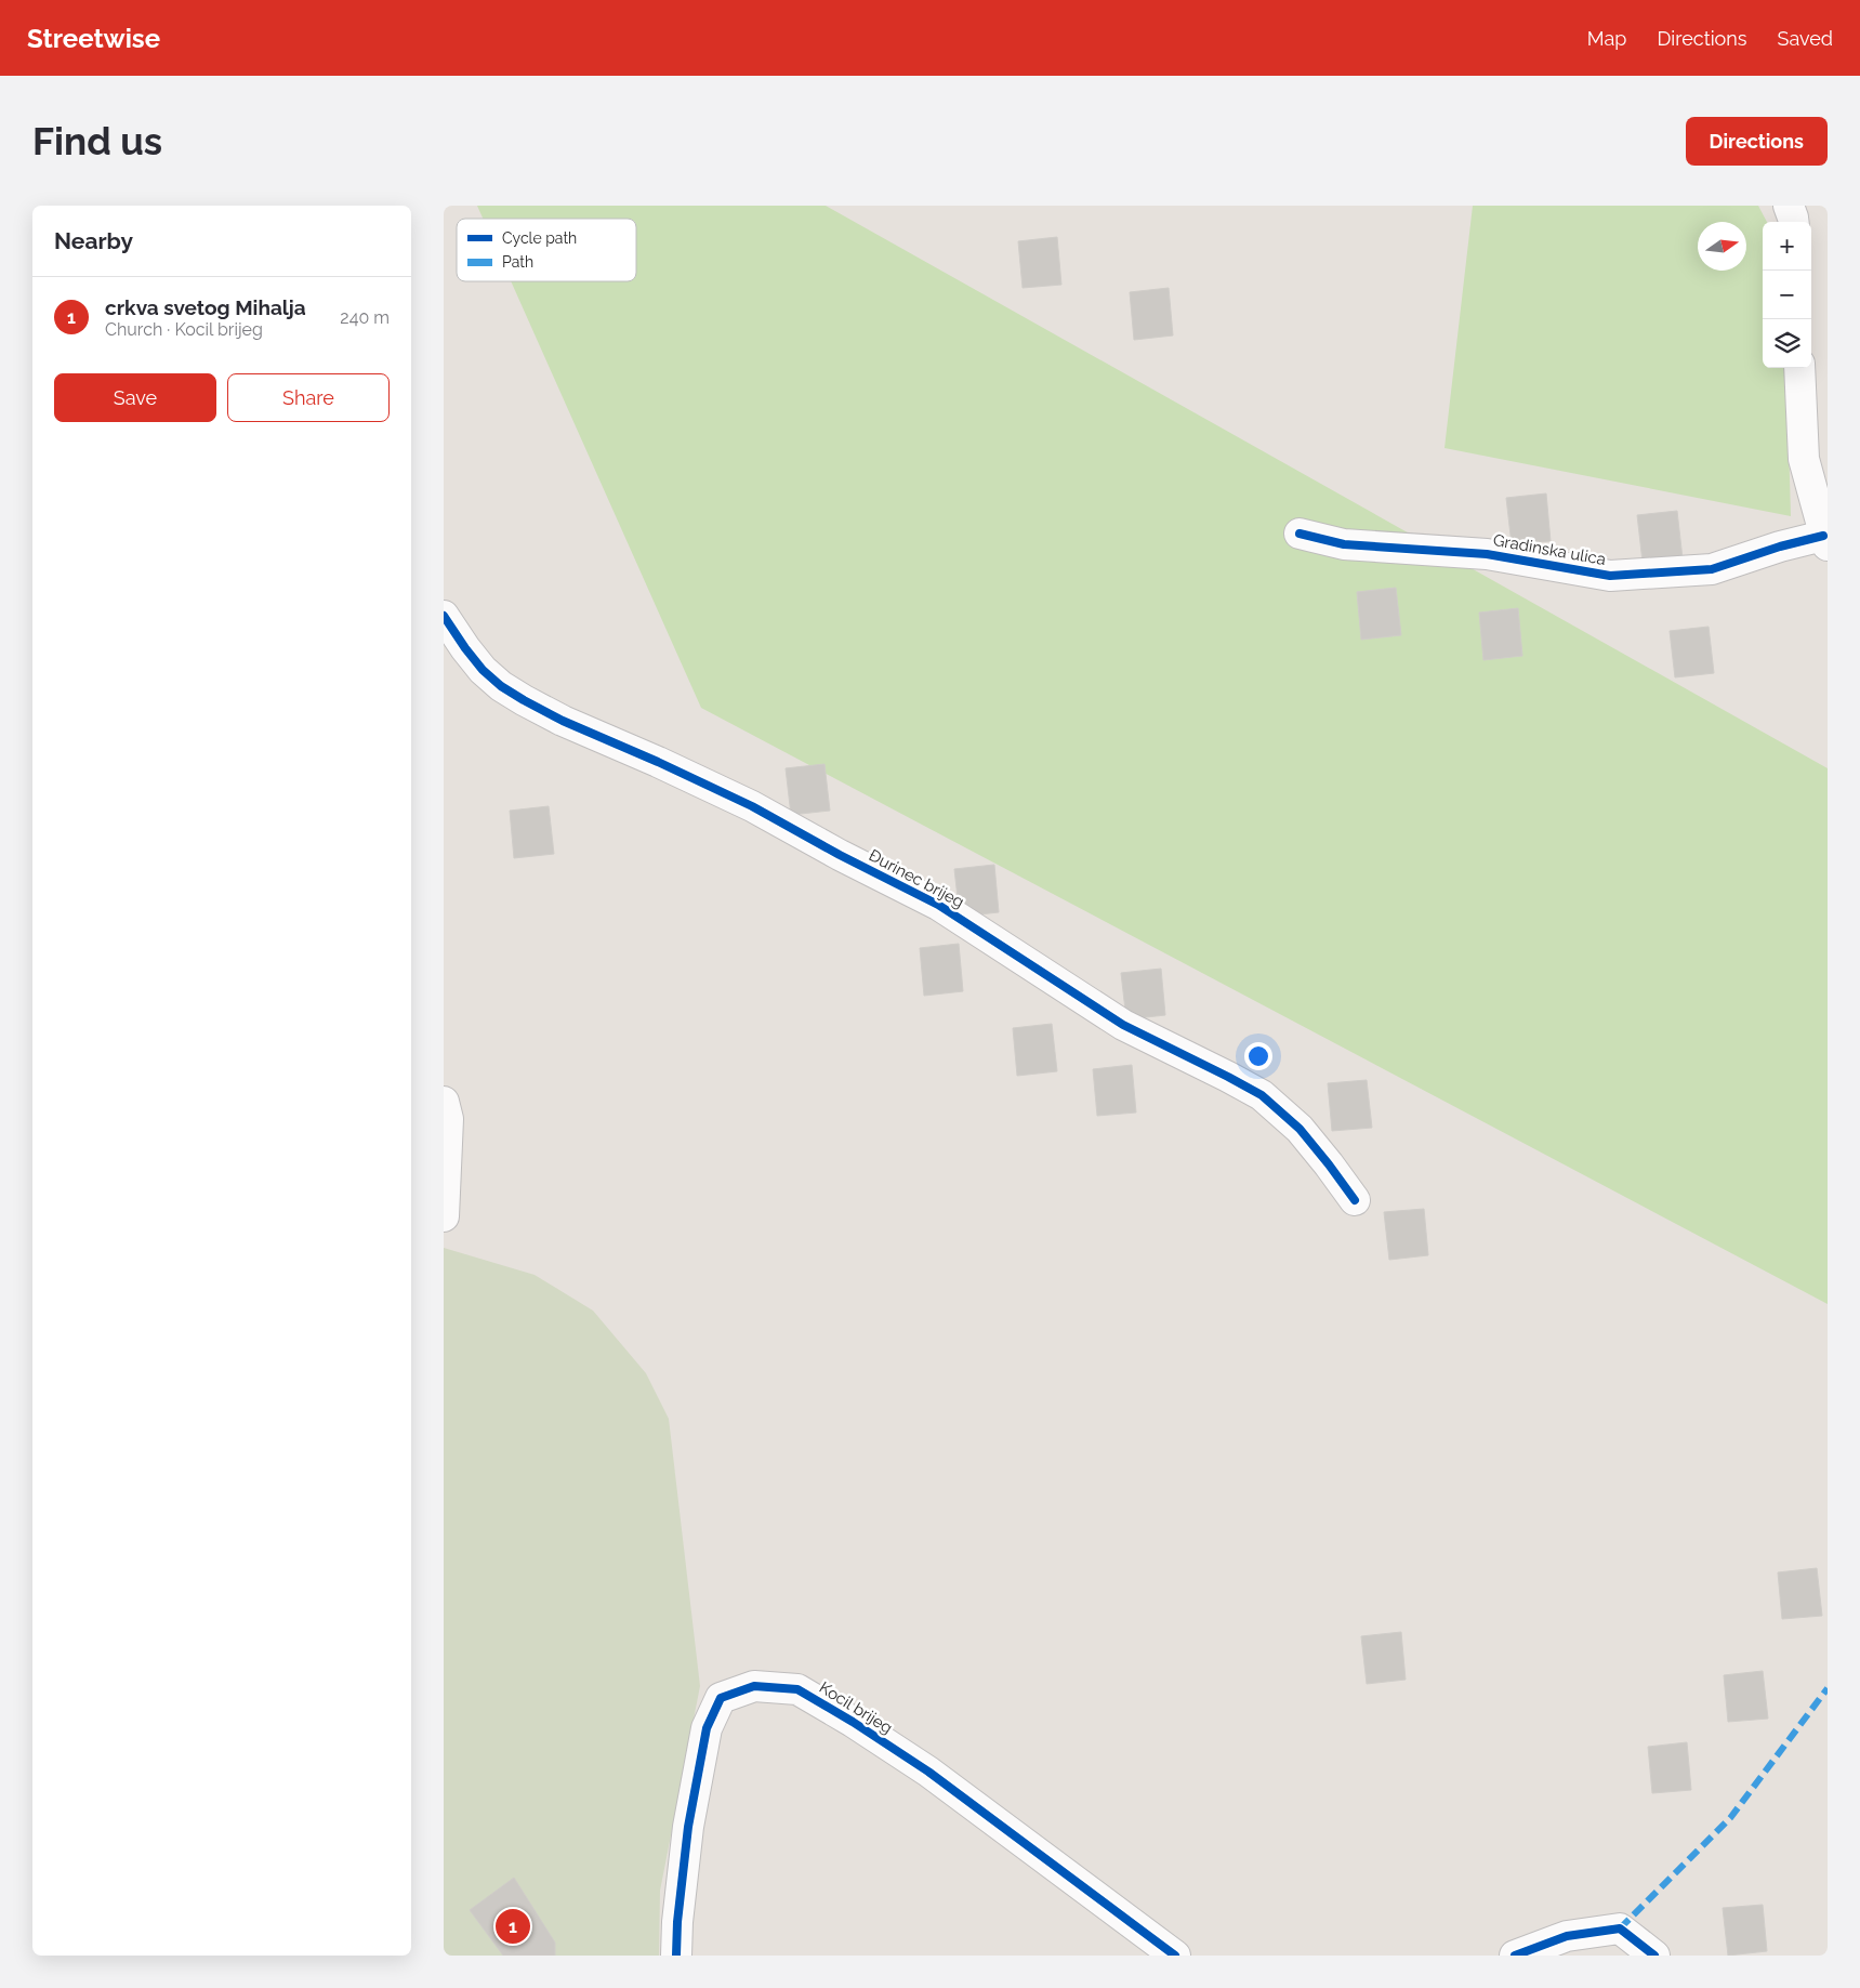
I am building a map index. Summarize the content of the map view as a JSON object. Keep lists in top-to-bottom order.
{
  "streets": {
    "street": ["Gradinska ulica", "Đurinec brijeg", "Kocil brijeg"]
  },
  "legend": ["Cycle path", "Path"],
  "north": "right",
  "page": {
    "header": "Streetwise",
    "nav": ["Map", "Directions", "Saved"],
    "buttons": [
      "Directions",
      ["Save", "Share"]
    ],
    "title": "Find us",
    "heading": "Nearby",
    "map_buttons": ["+", "−"],
    "list": [
      {
        "mark": "1",
        "name": "crkva svetog Mihalja",
        "note": "Church · Kocil brijeg",
        "value": "240 m"
      }
    ],
    "pins": "1"
  }
}
